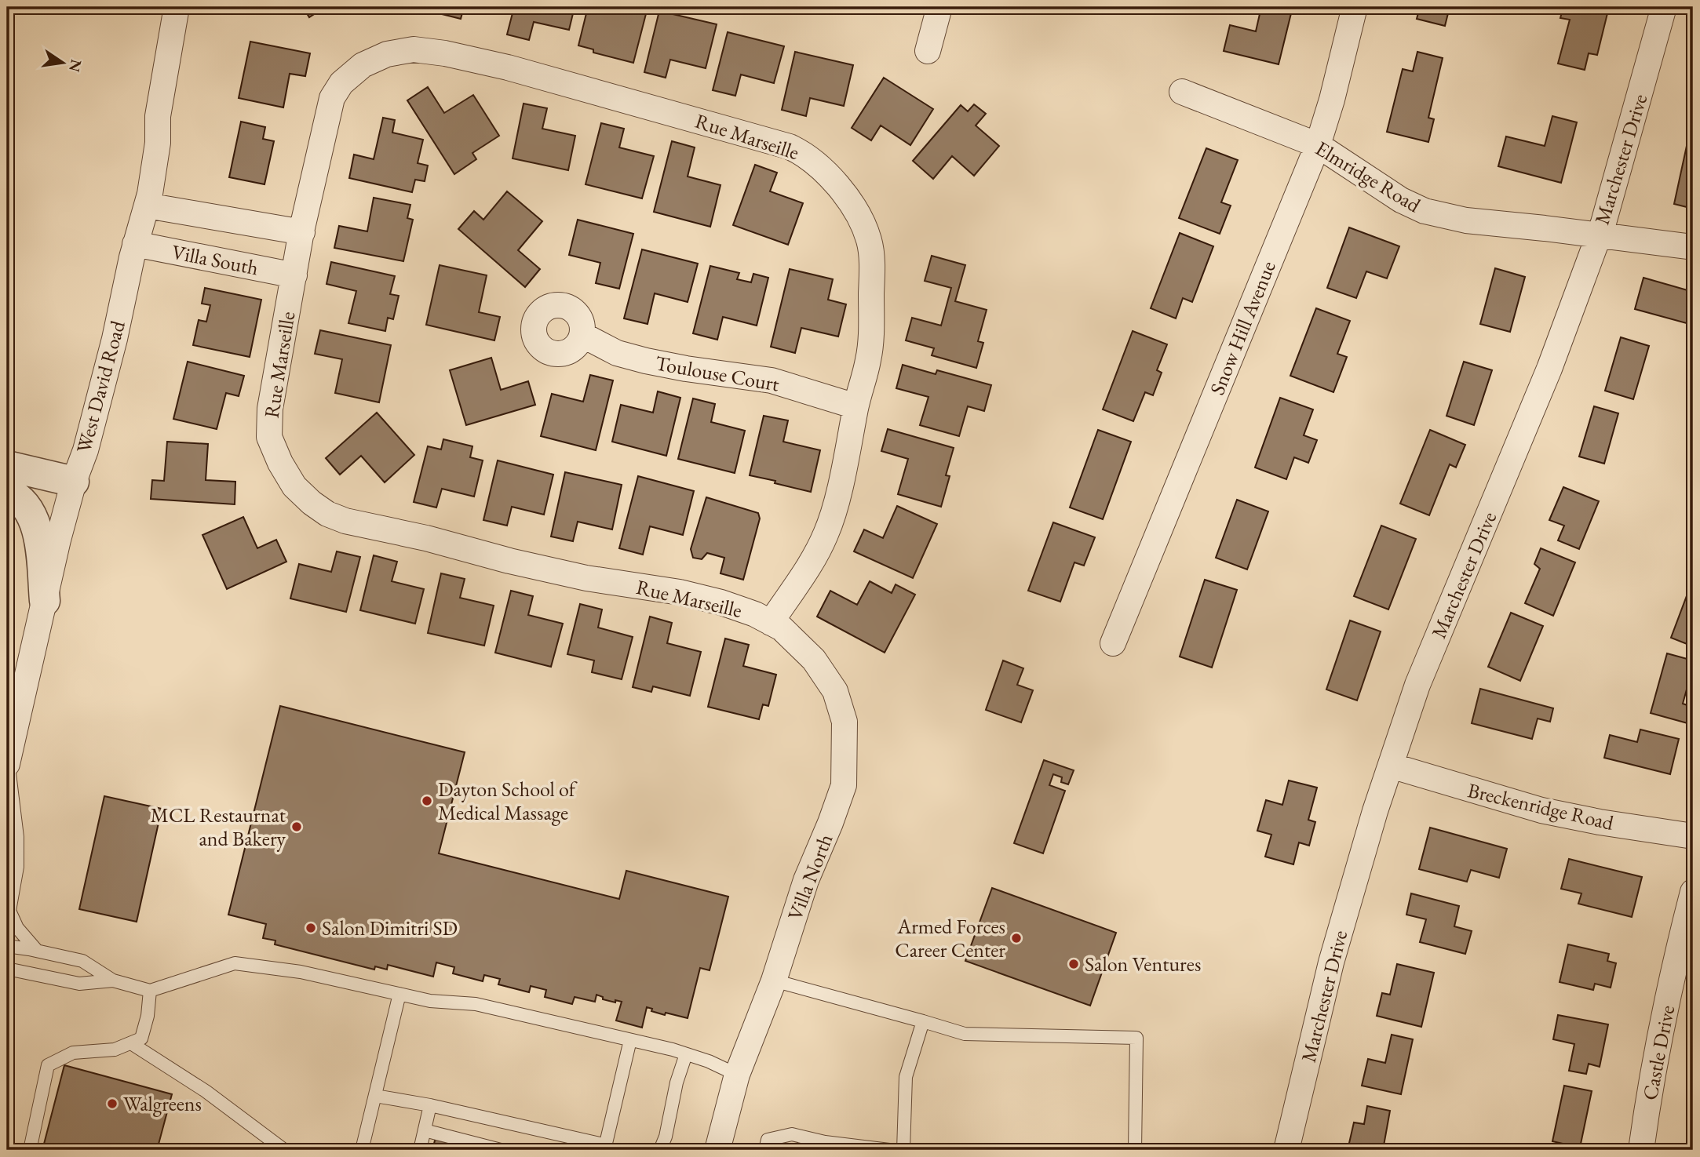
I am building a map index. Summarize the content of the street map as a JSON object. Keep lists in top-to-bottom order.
{
  "streets": {
    "street": [
      "Rue Marseille",
      "Marchester Drive",
      "Elmridge Road",
      "Villa South",
      "Snow Hill Avenue",
      "Toulouse Court",
      "West David Road",
      "Breckenridge Road",
      "Villa North",
      "Castle Drive"
    ]
  },
  "crossings": [
    ["Rue Marseille", "Villa South"],
    ["Rue Marseille", "Toulouse Court"],
    ["Rue Marseille", "Villa North"],
    ["Marchester Drive", "Elmridge Road"],
    ["Marchester Drive", "Breckenridge Road"],
    ["Elmridge Road", "Snow Hill Avenue"],
    ["Villa South", "West David Road"]
  ],
  "places": [
    "Dayton School of Medical Massage",
    "MCL Restaurnat and Bakery",
    "Salon Dimitri SD",
    "Armed Forces Career Center",
    "Salon Ventures",
    "Walgreens"
  ],
  "north": "right"
}
